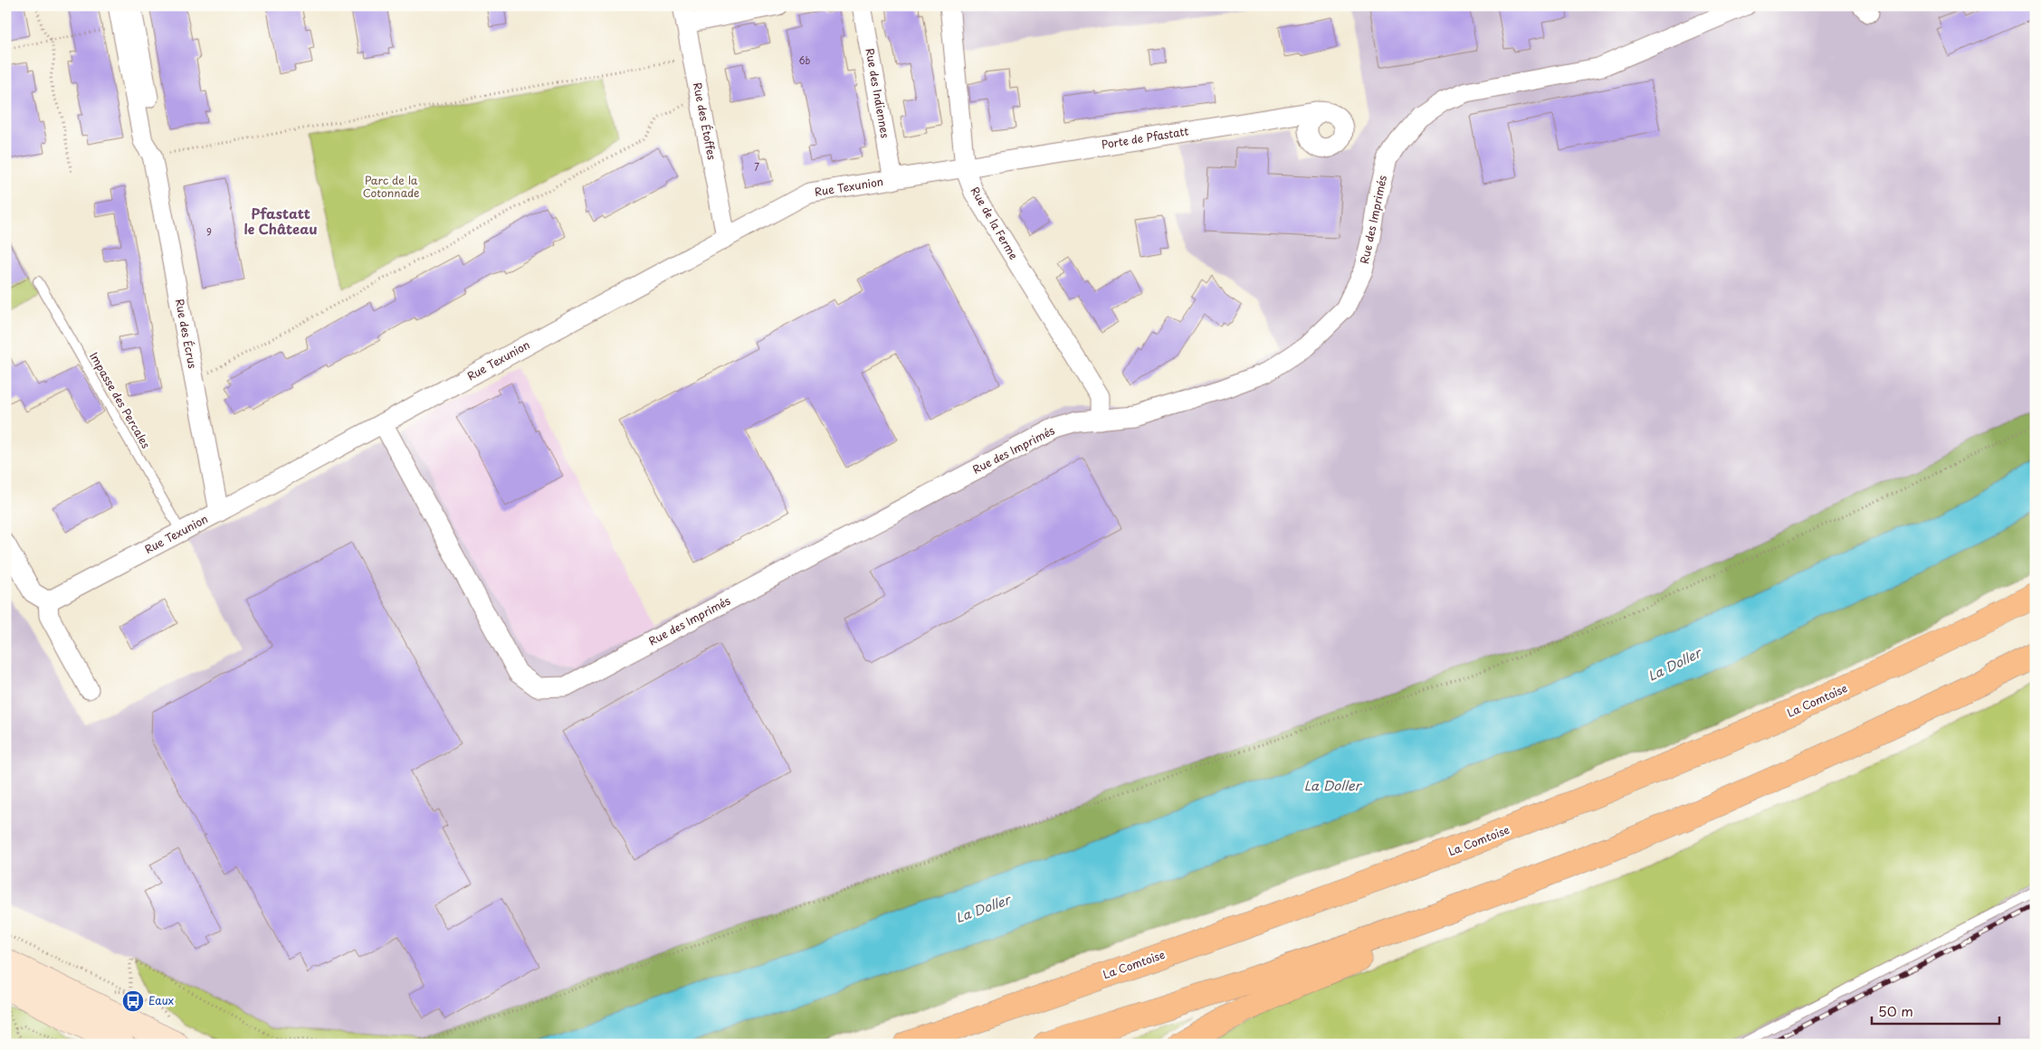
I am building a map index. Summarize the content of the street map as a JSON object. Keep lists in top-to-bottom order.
{
  "streets": {
    "highway": ["La Comtoise"],
    "street": [
      "Rue des Indiennes",
      "Rue des Étoffes",
      "Porte de Pfastatt",
      "Rue Texunion",
      "Rue des Imprimés",
      "Rue de la Ferme",
      "Rue des Écrus"
    ],
    "lane": ["Impasse des Percales"]
  },
  "crossings": [
    ["Rue des Indiennes", "Rue Texunion"],
    ["Rue des Étoffes", "Rue Texunion"],
    ["Porte de Pfastatt", "Rue Texunion"],
    ["Porte de Pfastatt", "Rue de la Ferme"],
    ["Rue Texunion", "Rue des Imprimés"],
    ["Rue Texunion", "Rue de la Ferme"],
    ["Rue Texunion", "Rue des Écrus"],
    ["Rue Texunion", "Impasse des Percales"],
    ["Rue des Imprimés", "Rue de la Ferme"]
  ],
  "districts": ["Pfastatt le Château"],
  "water": ["La Doller"],
  "parks": ["Parc de la Cotonnade"],
  "places": {
    "bus stop": ["Eaux"]
  },
  "house_numbers": ["6b", "7", "9"],
  "scale_bar": "50 m"
}
